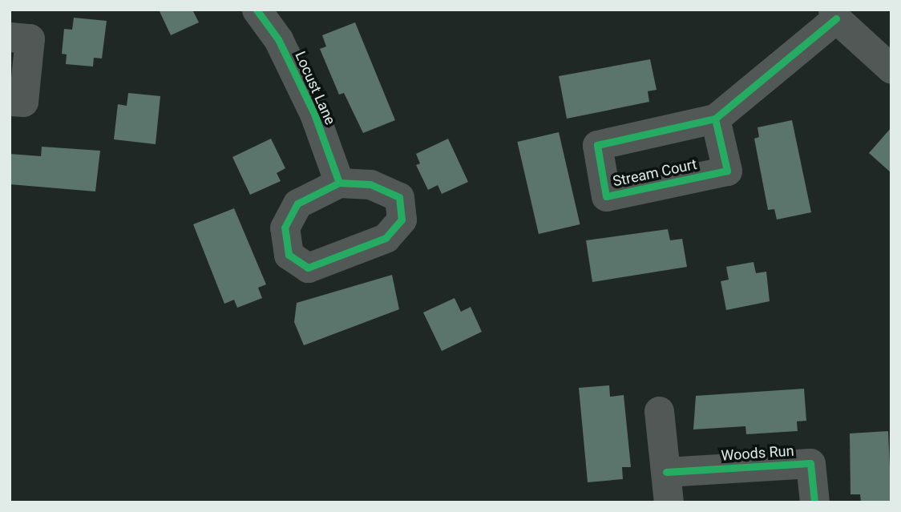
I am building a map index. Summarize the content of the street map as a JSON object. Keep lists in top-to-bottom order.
{
  "streets": {
    "street": ["Locust Lane", "Woods Run"],
    "cycle path": ["Stream Court"]
  }
}
